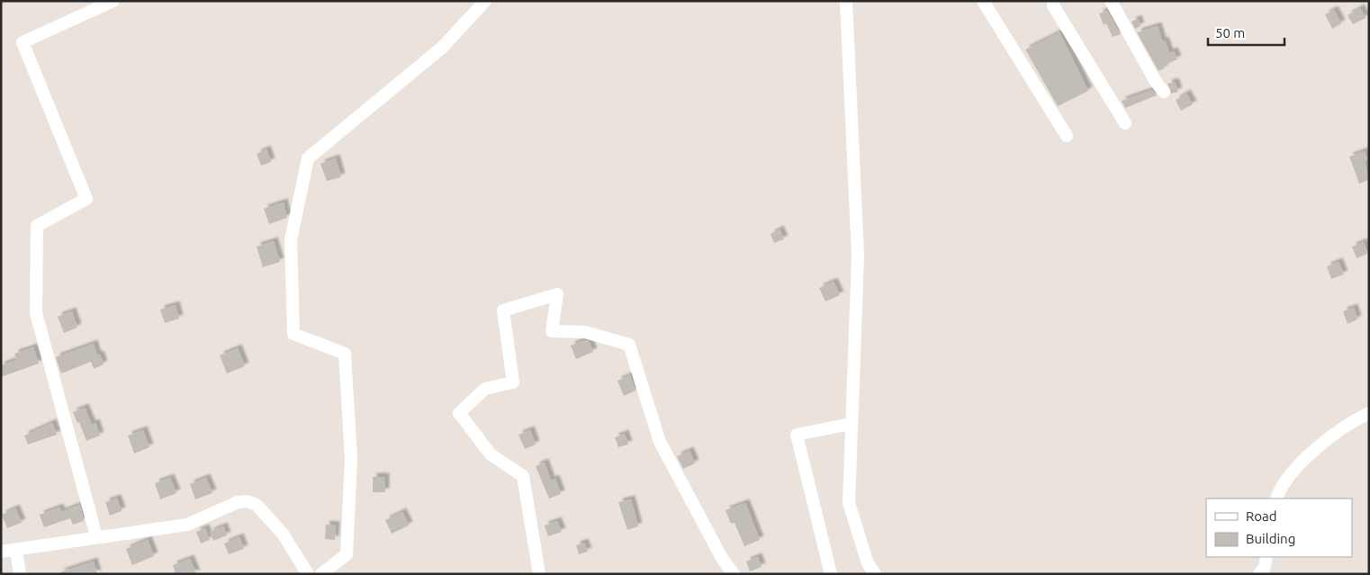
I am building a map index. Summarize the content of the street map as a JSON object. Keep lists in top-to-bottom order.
{
  "legend": ["Road", "Building"],
  "scale_bar": "50 m"
}
